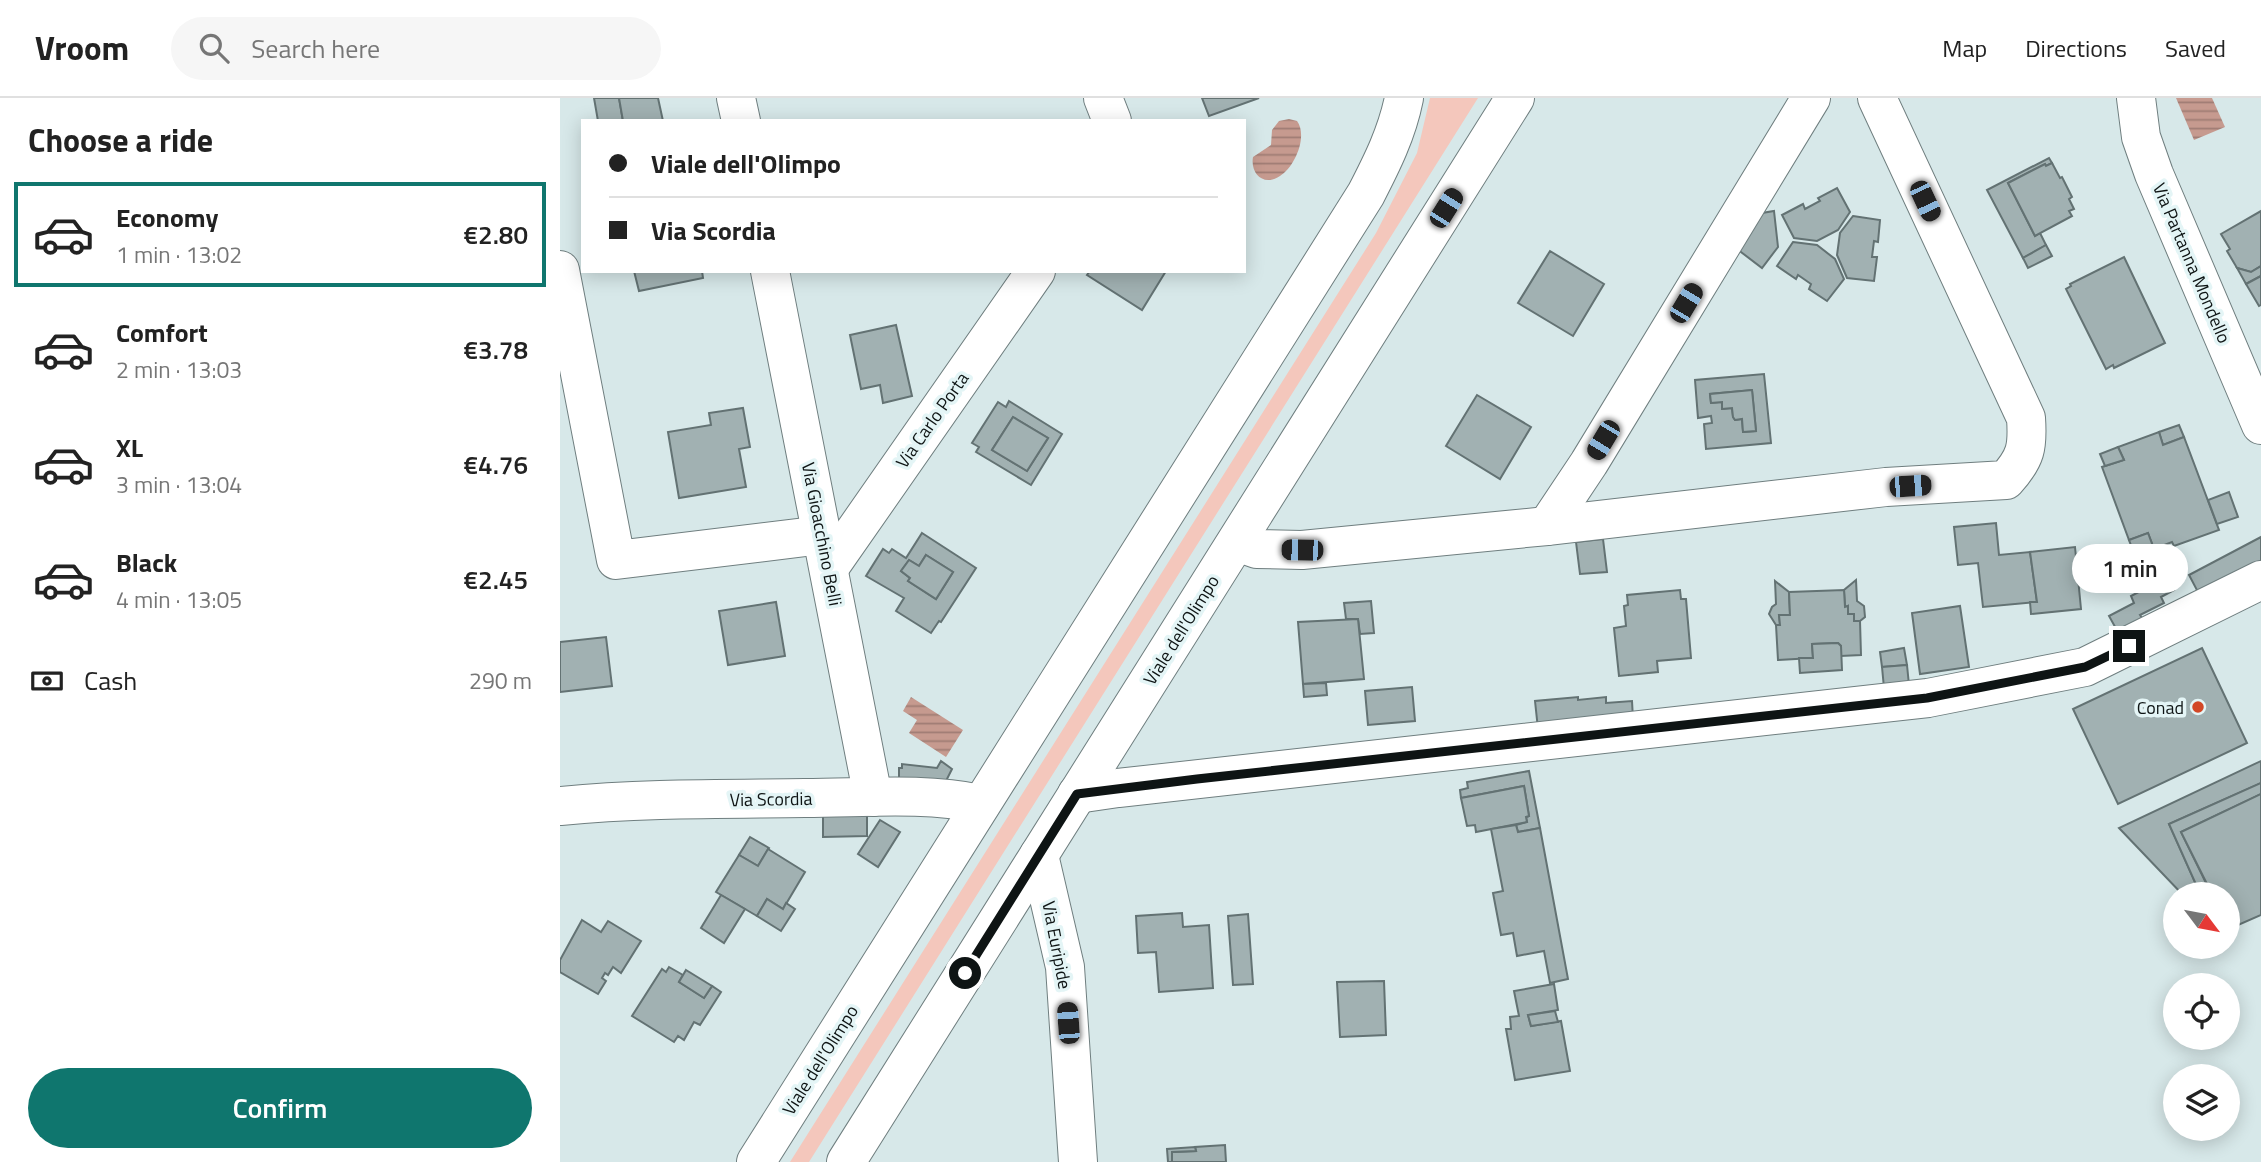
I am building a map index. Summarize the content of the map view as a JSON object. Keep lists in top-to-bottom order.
{
  "streets": {
    "street": [
      "Via Partanna Mondello",
      "Via Carlo Porta",
      "Via Gioacchino Belli",
      "Viale dell'Olimpo",
      "Via Scordia",
      "Via Euripide"
    ]
  },
  "crossings": [
    ["Via Carlo Porta", "Via Gioacchino Belli"],
    ["Via Gioacchino Belli", "Via Scordia"],
    ["Viale dell'Olimpo", "Via Scordia"],
    ["Viale dell'Olimpo", "Via Euripide"]
  ],
  "places": ["Conad"],
  "north": "bottom right",
  "page": {
    "header": "Vroom",
    "search": "Search here",
    "nav": ["Map", "Directions", "Saved"],
    "heading": "Choose a ride",
    "banner": ["Viale dell'Olimpo", "Via Scordia"],
    "list": [
      {
        "name": "Economy",
        "note": "1 min · 13:02",
        "value": "€2.80"
      },
      {
        "name": "Comfort",
        "note": "2 min · 13:03",
        "value": "€3.78"
      },
      {
        "name": "XL",
        "note": "3 min · 13:04",
        "value": "€4.76"
      },
      {
        "name": "Black",
        "note": "4 min · 13:05",
        "value": "€2.45"
      }
    ],
    "bubble": "1 min",
    "pay": ["Cash", "290 m"],
    "buttons": "Confirm"
  }
}
